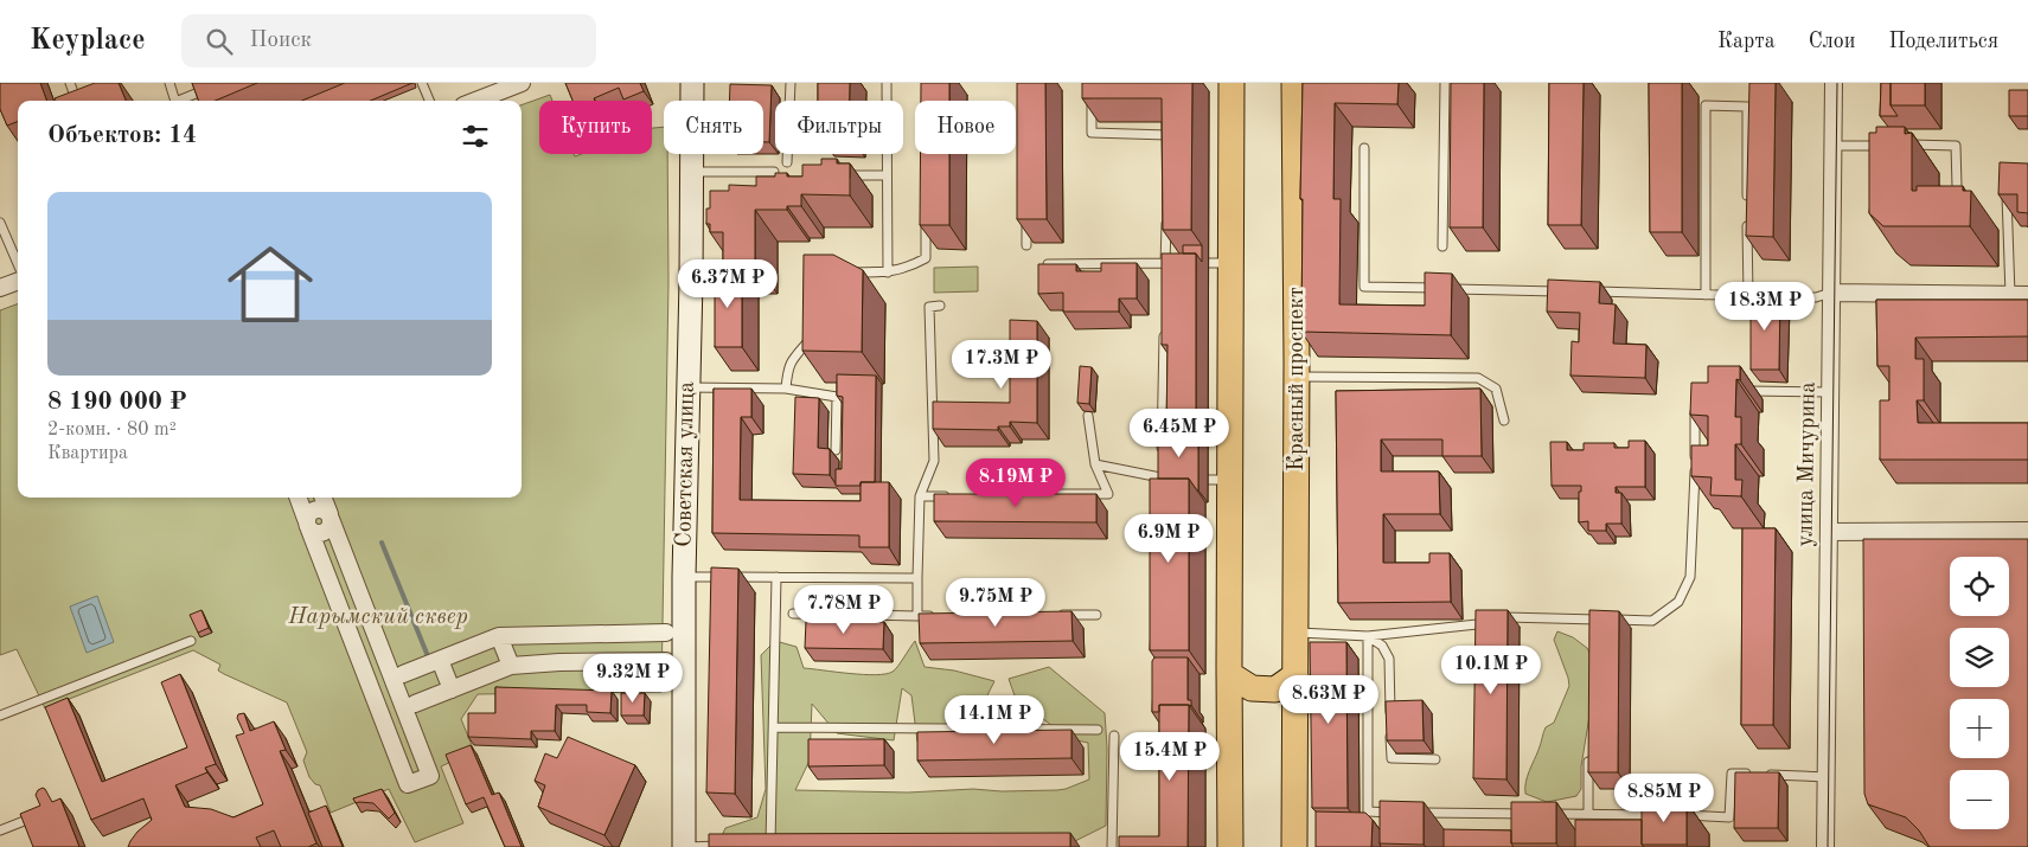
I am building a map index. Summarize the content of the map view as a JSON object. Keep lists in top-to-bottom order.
{
  "streets": {
    "main road": ["Красный проспект"],
    "street": ["Советская улица", "улица Мичурина"]
  },
  "parks": ["Нарымский сквер"],
  "page": {
    "header": "Keyplace",
    "search": "Поиск",
    "nav": ["Карта", "Слои", "Поделиться"],
    "chip": [
      "Купить",
      "Снять",
      "Фильтры",
      "Новое"
    ],
    "heading": "Объектов: 14",
    "list": [
      {
        "name": "8 190 000 ₽",
        "note": "2-комн. · 80 m² · Квартира"
      }
    ],
    "price": [
      "6.37M ₽",
      "18.3M ₽",
      "17.3M ₽",
      "6.45M ₽",
      "8.19M ₽",
      "6.9M ₽",
      "9.75M ₽",
      "7.78M ₽",
      "10.1M ₽",
      "9.32M ₽",
      "8.63M ₽",
      "14.1M ₽",
      "15.4M ₽",
      "8.85M ₽"
    ],
    "map_buttons": ["+", "−"]
  }
}
